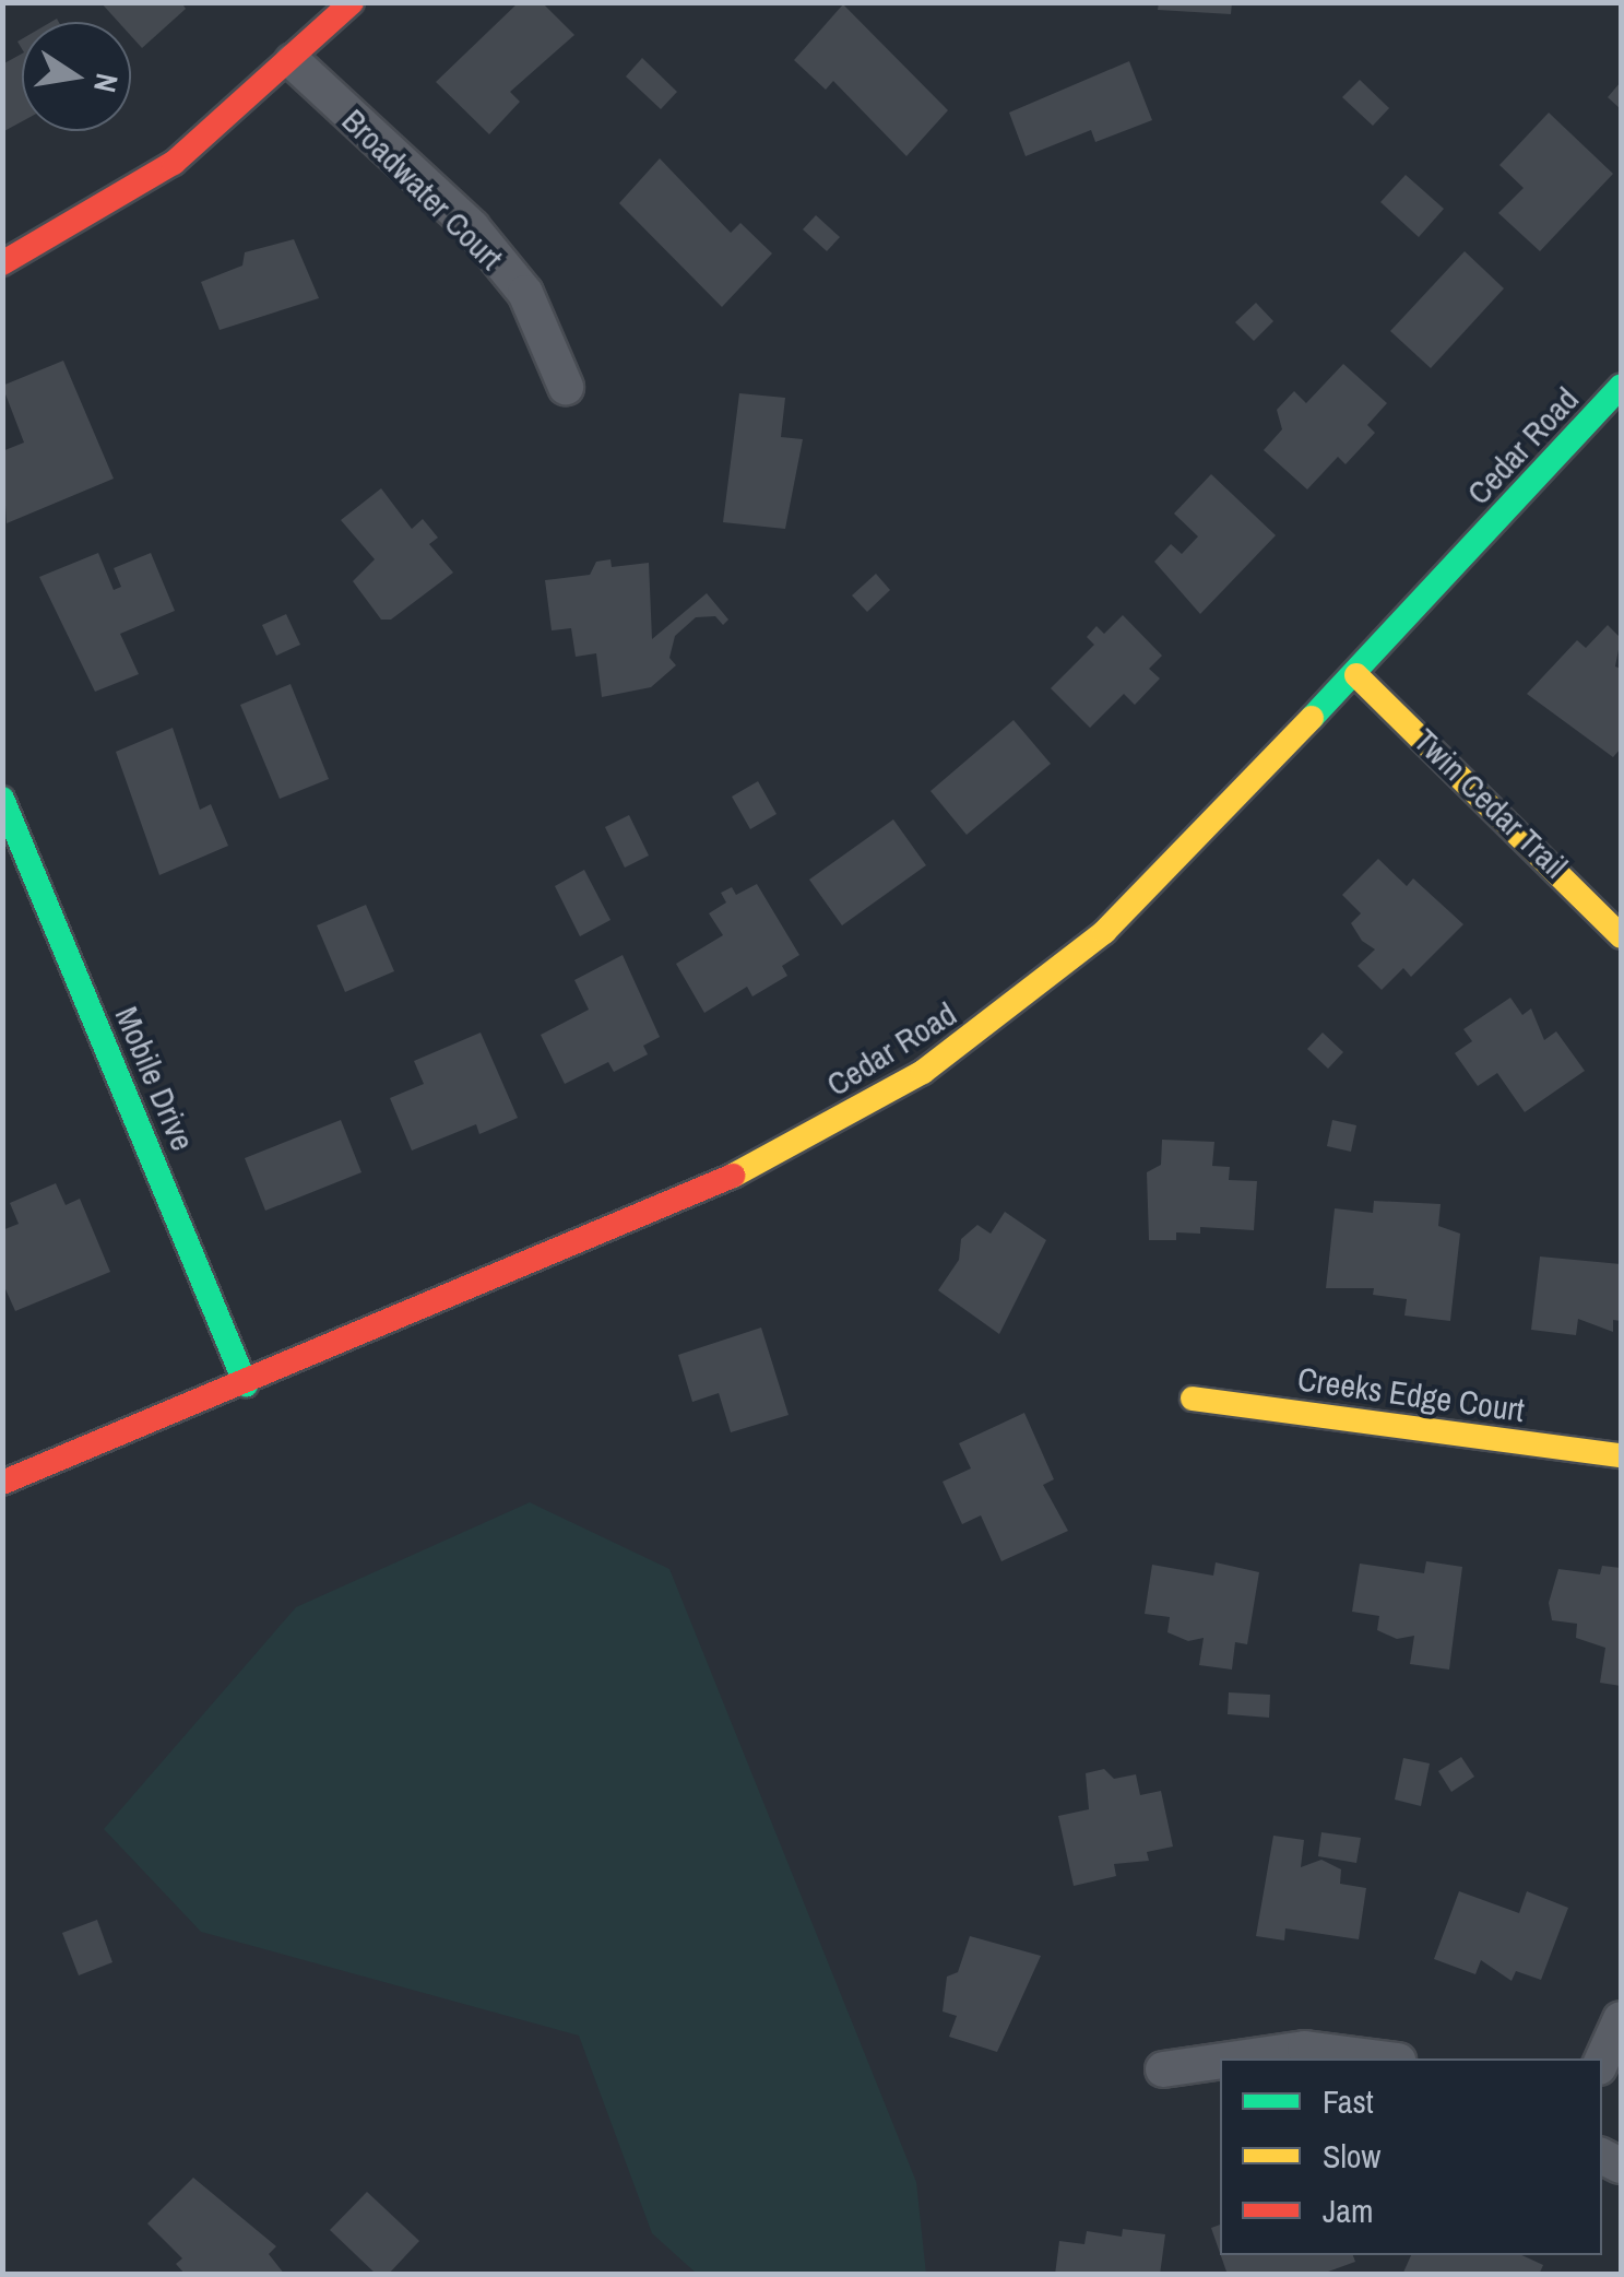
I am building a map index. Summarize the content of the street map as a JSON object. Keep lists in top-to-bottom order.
{
  "streets": {
    "street": [
      "Broadwater Court",
      "Cedar Road",
      "Twin Cedar Trail",
      "Mobile Drive",
      "Creeks Edge Court"
    ]
  },
  "crossings": [
    ["Cedar Road", "Twin Cedar Trail"],
    ["Cedar Road", "Mobile Drive"]
  ],
  "legend": ["Fast", "Slow", "Jam"],
  "north": "right"
}
